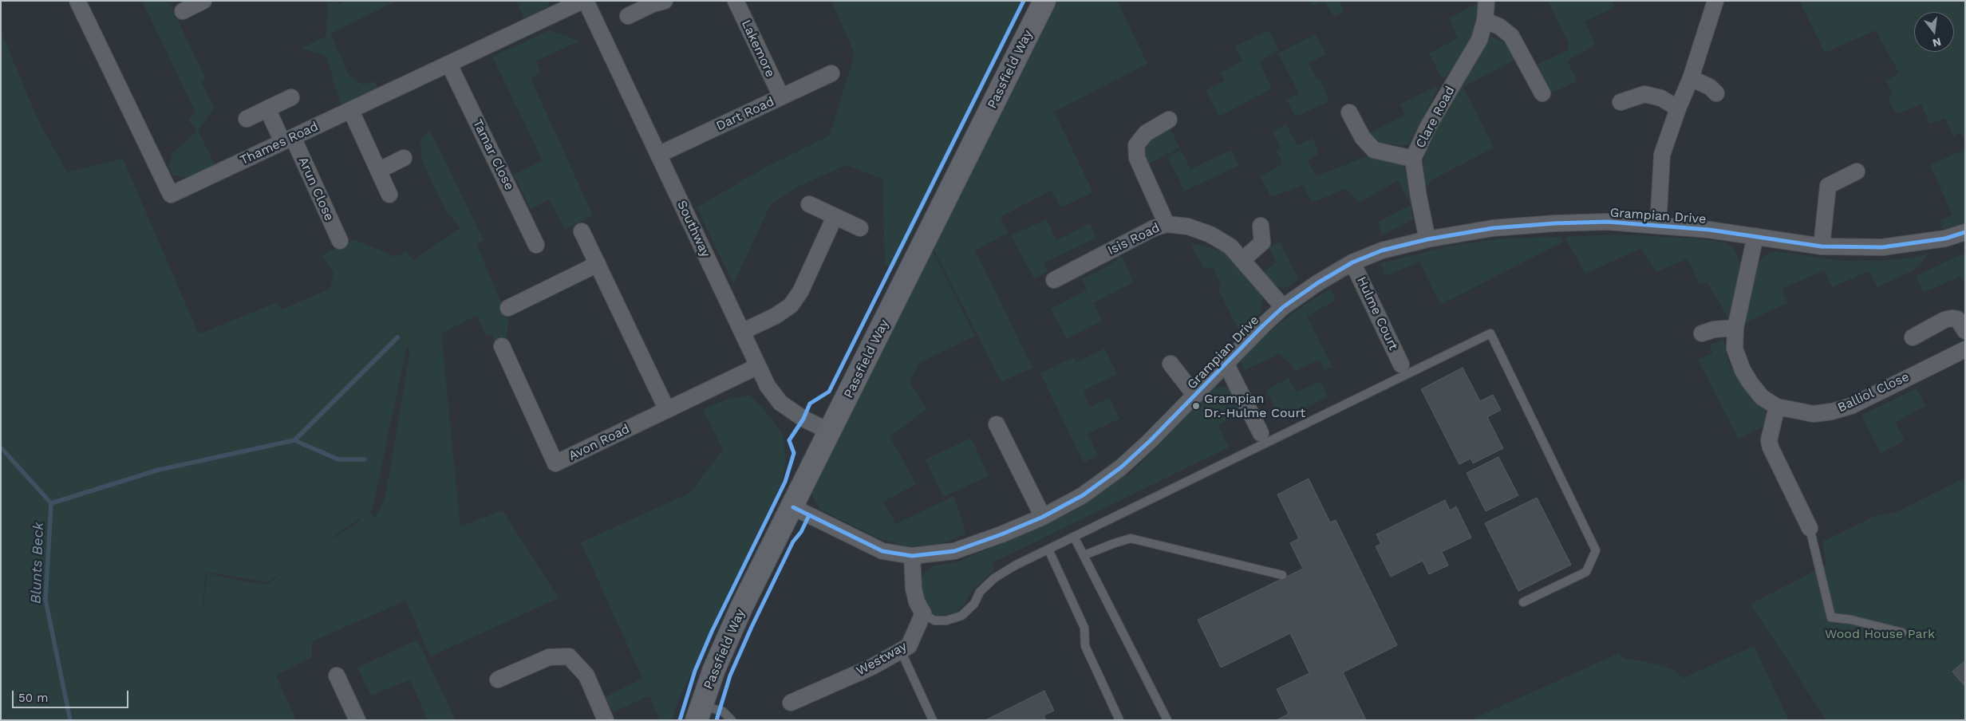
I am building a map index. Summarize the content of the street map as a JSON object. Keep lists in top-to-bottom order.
{
  "streets": {
    "street": [
      "Lakemore",
      "Passfield Way",
      "Dart Road",
      "Clare Road",
      "Thames Road",
      "Tamar Close",
      "Arun Close",
      "Grampian Drive",
      "Southway",
      "Isis Road",
      "Hulme Court",
      "Balliol Close",
      "Avon Road",
      "Westway"
    ]
  },
  "crossings": [
    ["Lakemore", "Dart Road"],
    ["Passfield Way", "Grampian Drive"],
    ["Passfield Way", "Southway"],
    ["Dart Road", "Southway"],
    ["Clare Road", "Grampian Drive"],
    ["Thames Road", "Tamar Close"],
    ["Thames Road", "Arun Close"],
    ["Thames Road", "Southway"],
    ["Grampian Drive", "Isis Road"],
    ["Grampian Drive", "Hulme Court"],
    ["Grampian Drive", "Balliol Close"],
    ["Southway", "Avon Road"]
  ],
  "water": ["Blunts Beck"],
  "parks": ["Wood House Park"],
  "places": ["Grampian Dr.-Hulme Court"],
  "scale_bar": "50 m",
  "north": "bottom"
}
